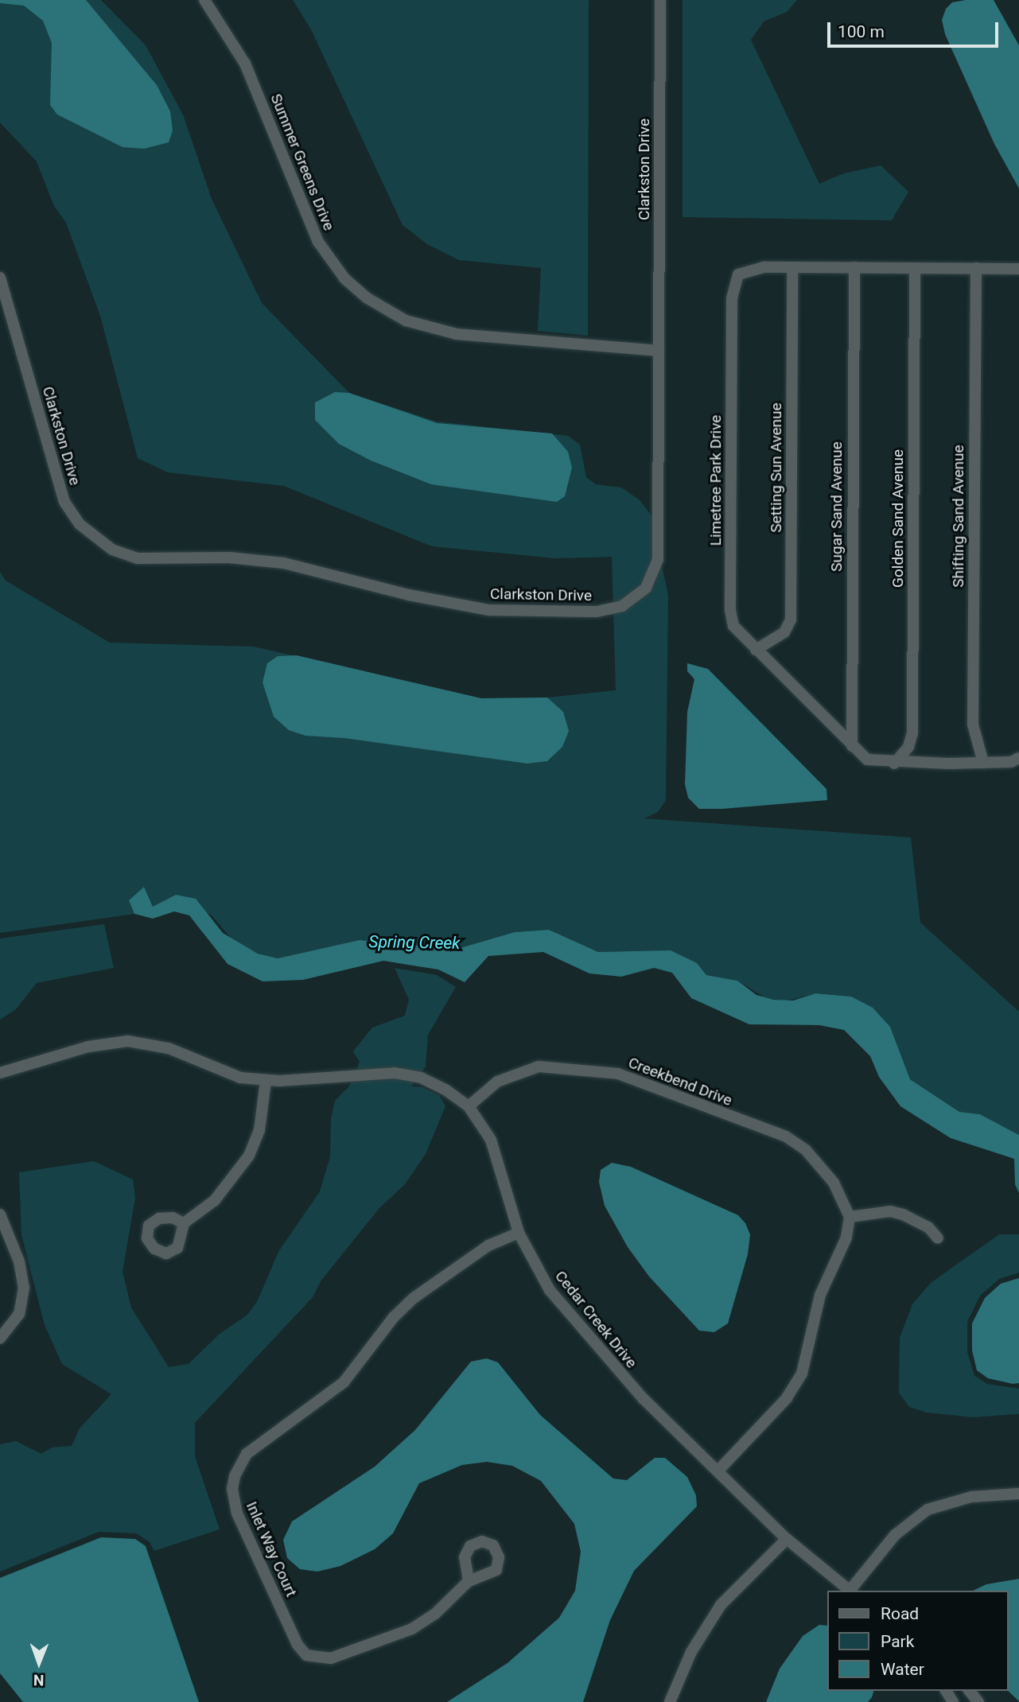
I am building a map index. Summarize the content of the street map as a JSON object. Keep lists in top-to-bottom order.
{
  "streets": {
    "street": [
      "Summer Greens Drive",
      "Clarkston Drive",
      "Setting Sun Avenue",
      "Limetree Park Drive",
      "Sugar Sand Avenue",
      "Shifting Sand Avenue",
      "Golden Sand Avenue",
      "Creekbend Drive",
      "Cedar Creek Drive",
      "Inlet Way Court"
    ]
  },
  "crossings": [
    ["Summer Greens Drive", "Clarkston Drive"],
    ["Setting Sun Avenue", "Limetree Park Drive"],
    ["Limetree Park Drive", "Sugar Sand Avenue"],
    ["Limetree Park Drive", "Shifting Sand Avenue"],
    ["Limetree Park Drive", "Golden Sand Avenue"],
    ["Creekbend Drive", "Cedar Creek Drive"],
    ["Cedar Creek Drive", "Inlet Way Court"]
  ],
  "water": ["Spring Creek"],
  "legend": ["Road", "Park", "Water"],
  "scale_bar": "100 m",
  "north": "bottom"
}
